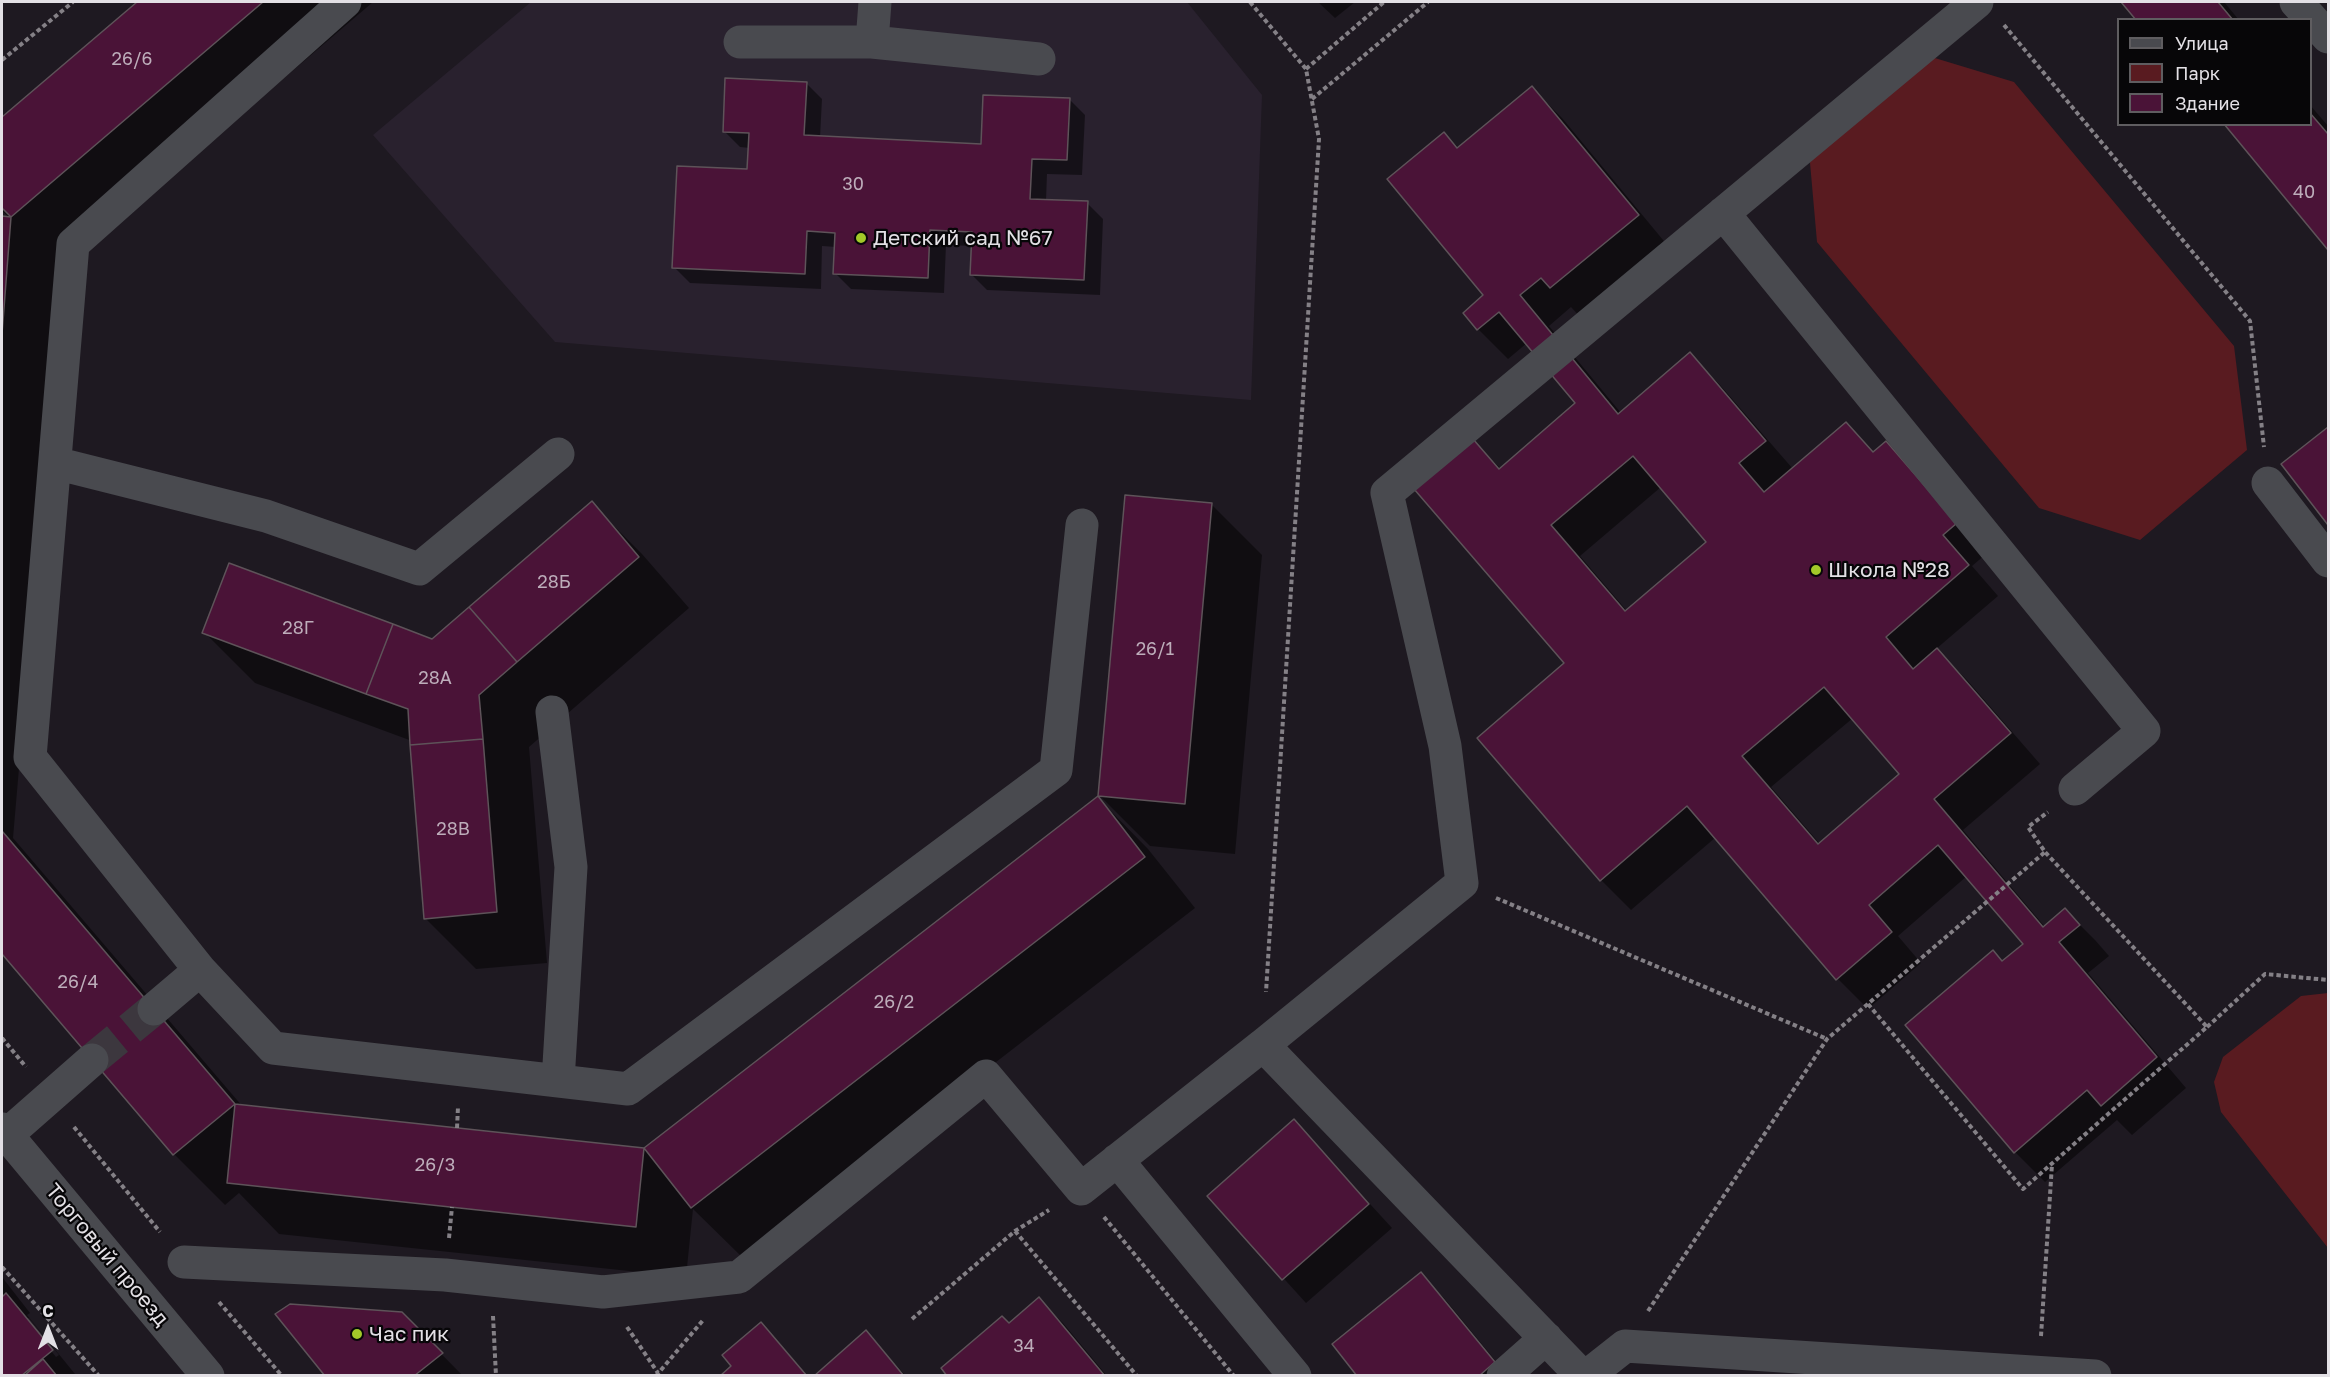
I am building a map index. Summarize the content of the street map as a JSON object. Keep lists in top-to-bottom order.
{
  "streets": {
    "street": ["Торговый проезд"]
  },
  "places": ["Детский сад №67", "Школа №28", "Час пик"],
  "house_numbers": [
    "26/6",
    "30",
    "40",
    "28Б",
    "28Г",
    "26/1",
    "28А",
    "28В",
    "26/4",
    "26/2",
    "26/3",
    "34"
  ],
  "legend": ["Улица", "Парк", "Здание"],
  "north": "top"
}
